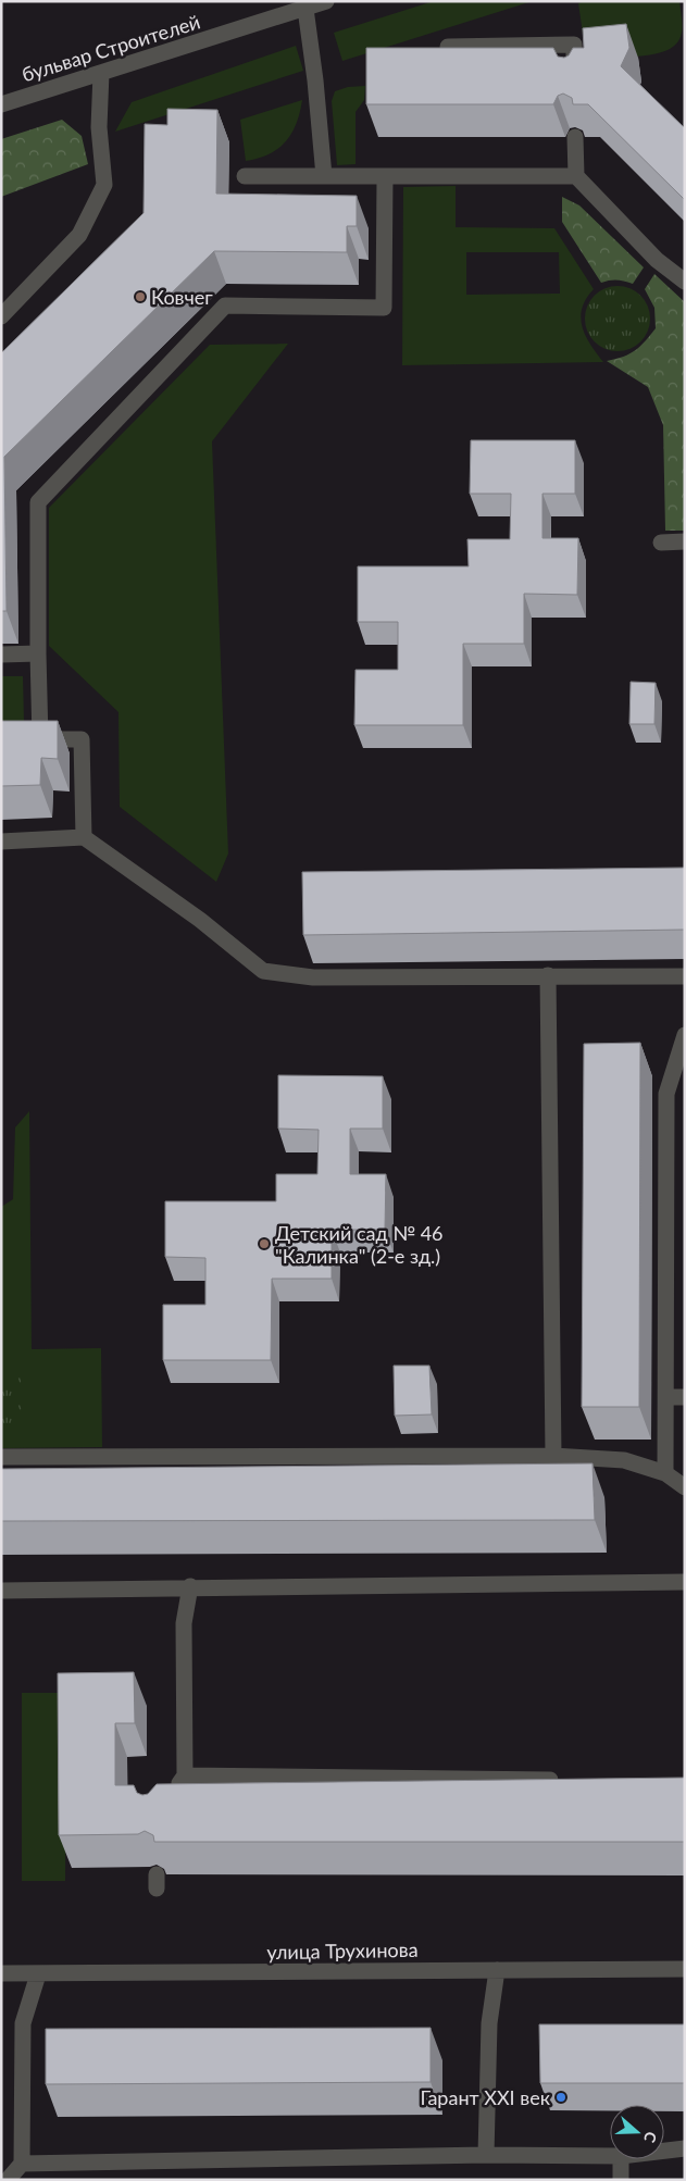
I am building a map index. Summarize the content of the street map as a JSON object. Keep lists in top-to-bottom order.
{
  "streets": {
    "street": ["бульвар Строителей", "улица Трухинова"]
  },
  "places": ["Ковчег", "Детский сад № 46 \"Калинка\" (2-е зд.)", "Гарант XXI век"],
  "north": "right"
}
